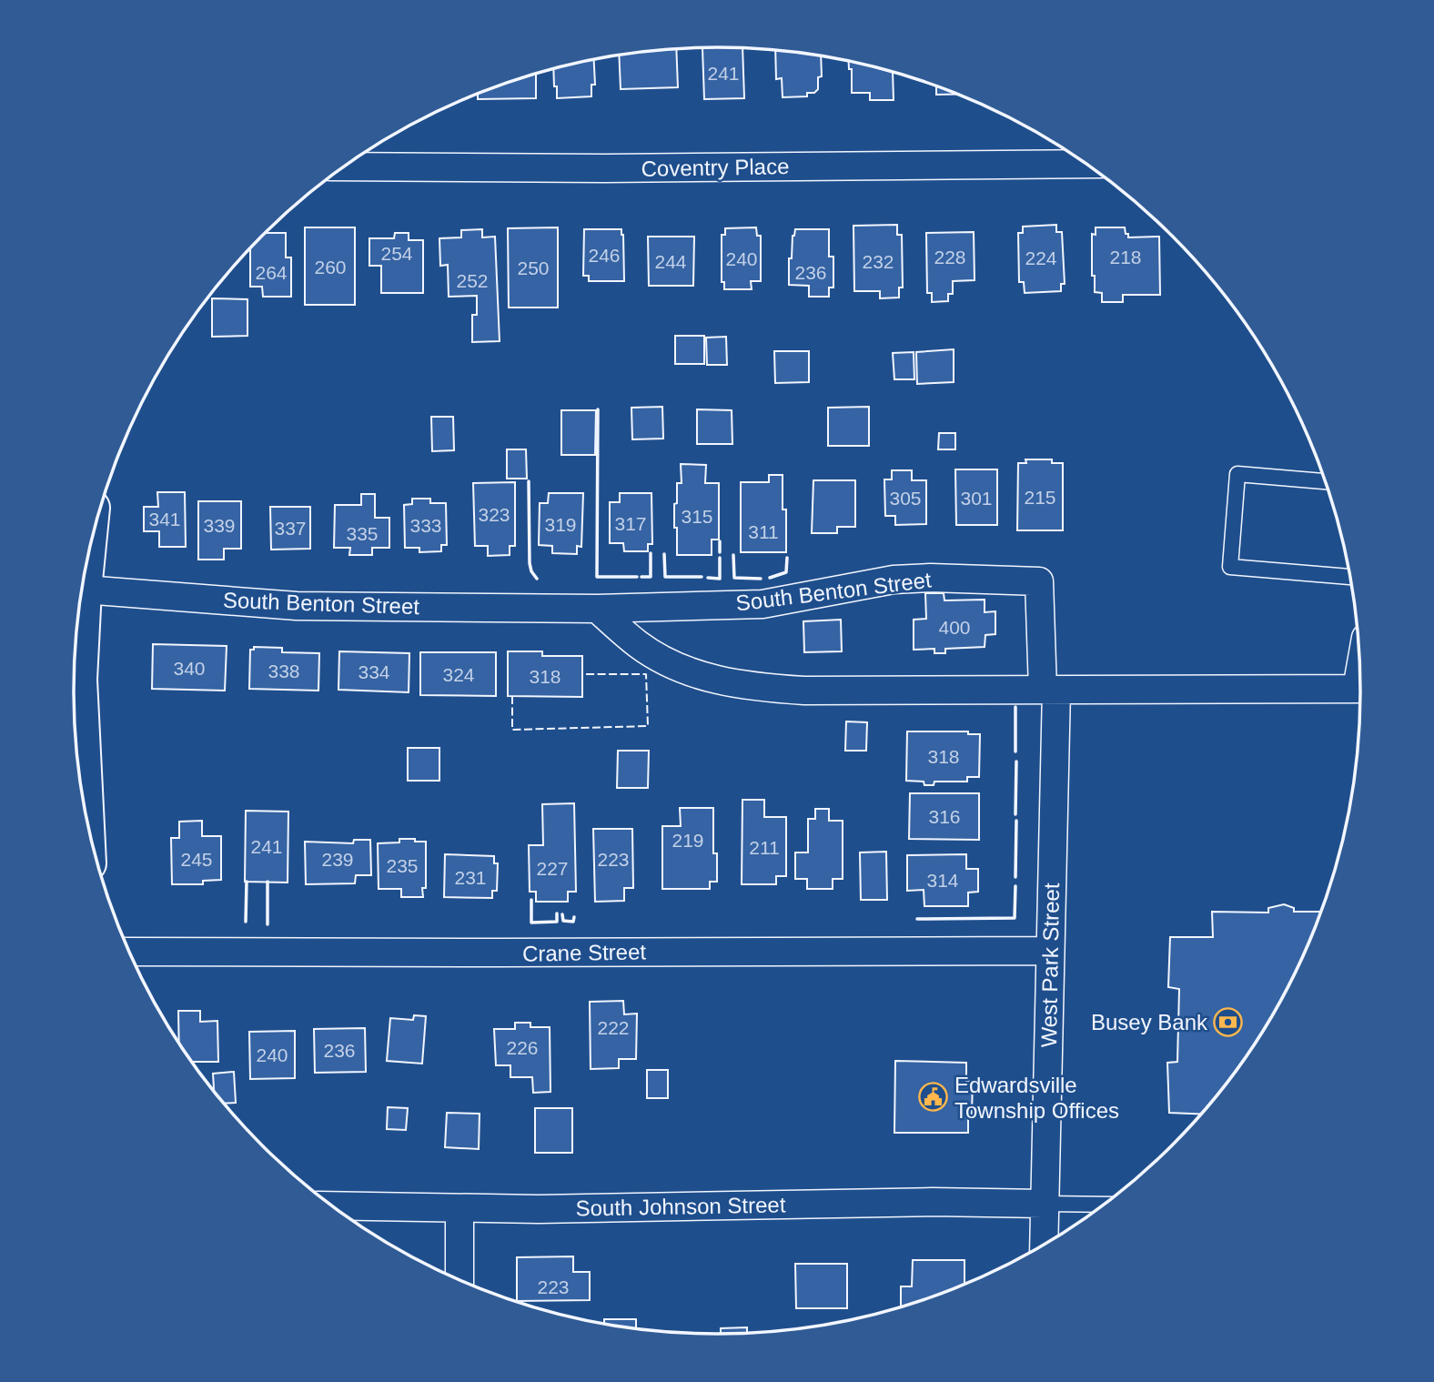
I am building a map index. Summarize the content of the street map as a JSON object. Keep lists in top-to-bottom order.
{
  "streets": {
    "street": [
      "Coventry Place",
      "South Benton Street",
      "Crane Street",
      "West Park Street",
      "South Johnson Street"
    ]
  },
  "crossings": [
    ["South Benton Street", "West Park Street"],
    ["Crane Street", "West Park Street"],
    ["West Park Street", "South Johnson Street"]
  ],
  "places": {
    "bank": ["Busey Bank"],
    "public building": ["Edwardsville Township Offices"]
  },
  "house_numbers": [
    "241",
    "254",
    "246",
    "228",
    "218",
    "224",
    "240",
    "244",
    "232",
    "260",
    "250",
    "264",
    "236",
    "252",
    "215",
    "305",
    "301",
    "323",
    "315",
    "341",
    "317",
    "319",
    "339",
    "333",
    "337",
    "311",
    "335",
    "400",
    "340",
    "338",
    "334",
    "324",
    "318",
    "318",
    "316",
    "219",
    "241",
    "211",
    "245",
    "239",
    "223",
    "235",
    "227",
    "231",
    "314",
    "222",
    "226",
    "236",
    "240",
    "223"
  ]
}
